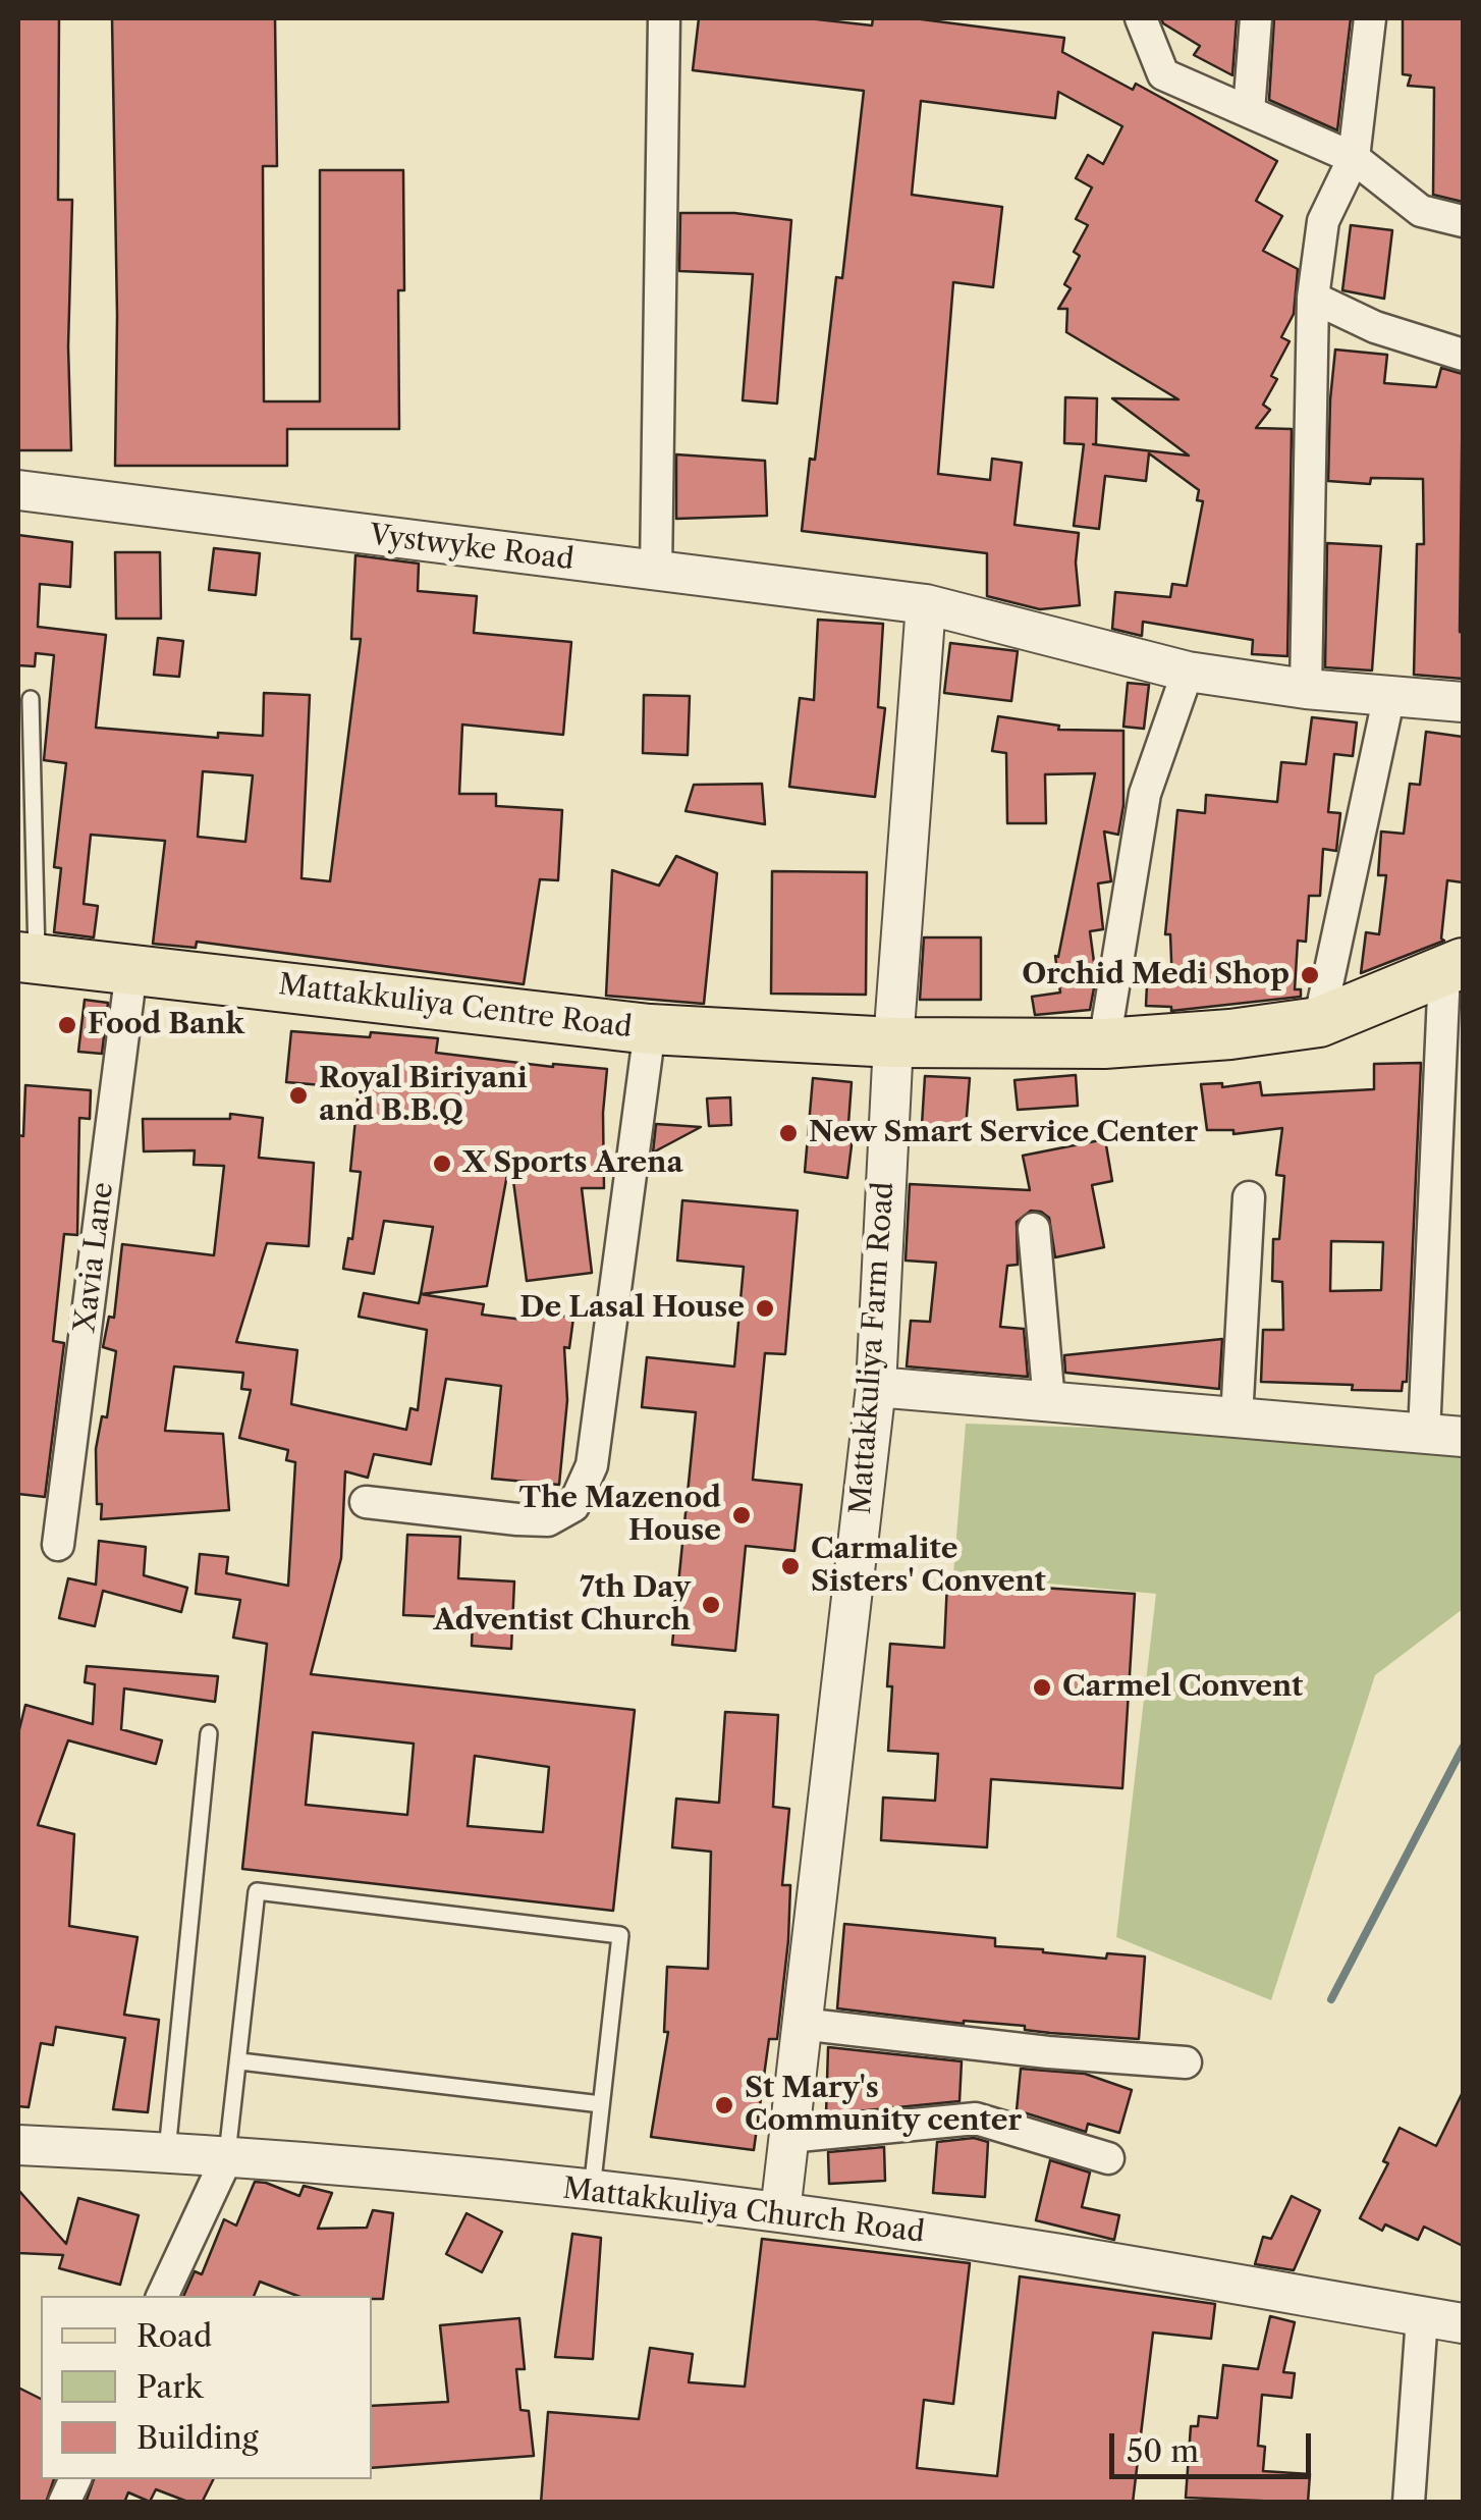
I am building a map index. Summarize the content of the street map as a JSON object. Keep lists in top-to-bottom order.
{
  "streets": {
    "main road": ["Mattakkuliya Centre Road"],
    "street": [
      "Vystwyke Road",
      "Xavia Lane",
      "Mattakkuliya Farm Road",
      "Mattakkuliya Church Road"
    ]
  },
  "crossings": [
    ["Vystwyke Road", "Mattakkuliya Farm Road"],
    ["Mattakkuliya Centre Road", "Xavia Lane"],
    ["Mattakkuliya Centre Road", "Mattakkuliya Farm Road"],
    ["Mattakkuliya Farm Road", "Mattakkuliya Church Road"]
  ],
  "places": [
    "Orchid Medi Shop",
    "Food Bank",
    "Royal Biriyani and B.B.Q",
    "New Smart Service Center",
    "X Sports Arena",
    "De Lasal House",
    "The Mazenod House",
    "Carmalite Sisters' Convent",
    "7th Day Adventist Church",
    "Carmel Convent",
    "St Mary's Community center"
  ],
  "legend": ["Road", "Park", "Building"],
  "scale_bar": "50 m"
}
